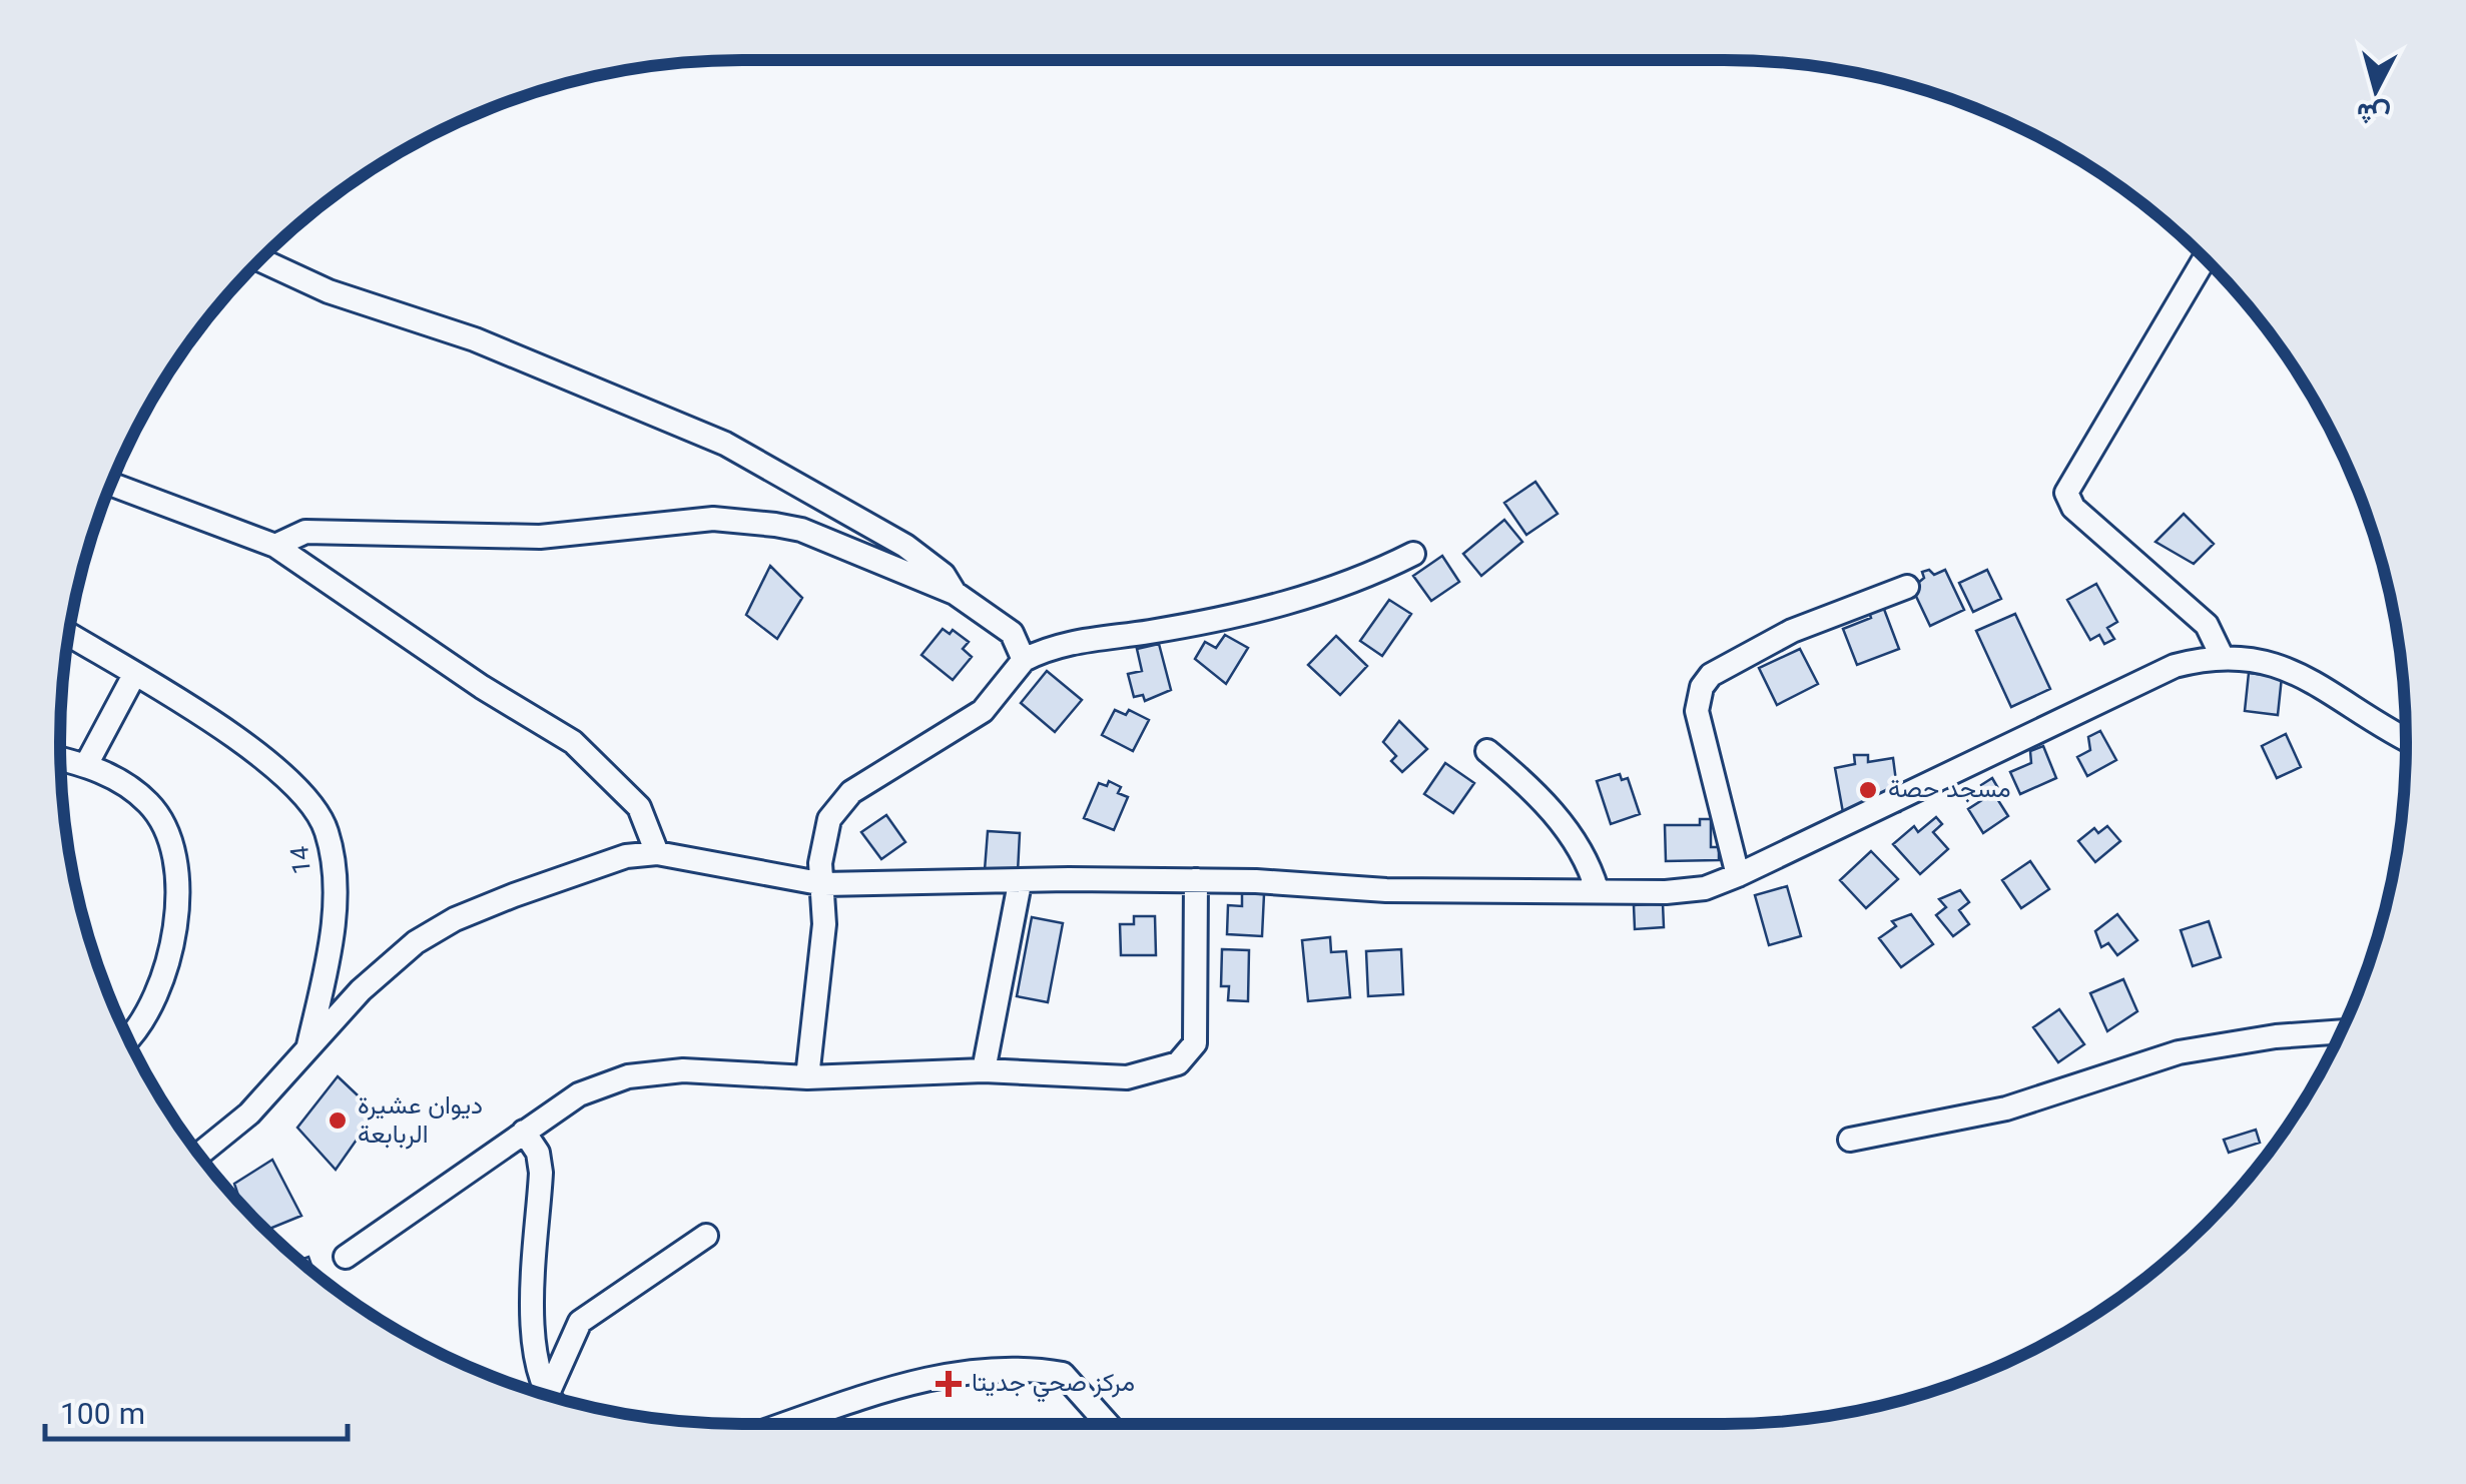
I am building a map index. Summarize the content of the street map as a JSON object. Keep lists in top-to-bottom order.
{
  "streets": {
    "street": ["14"]
  },
  "places": {
    "other": ["مسجد حصة", "ديوان عشيرة الربابعة"],
    "health": ["مركز صحي جديتا"]
  },
  "scale_bar": "100 m",
  "north": "bottom"
}
